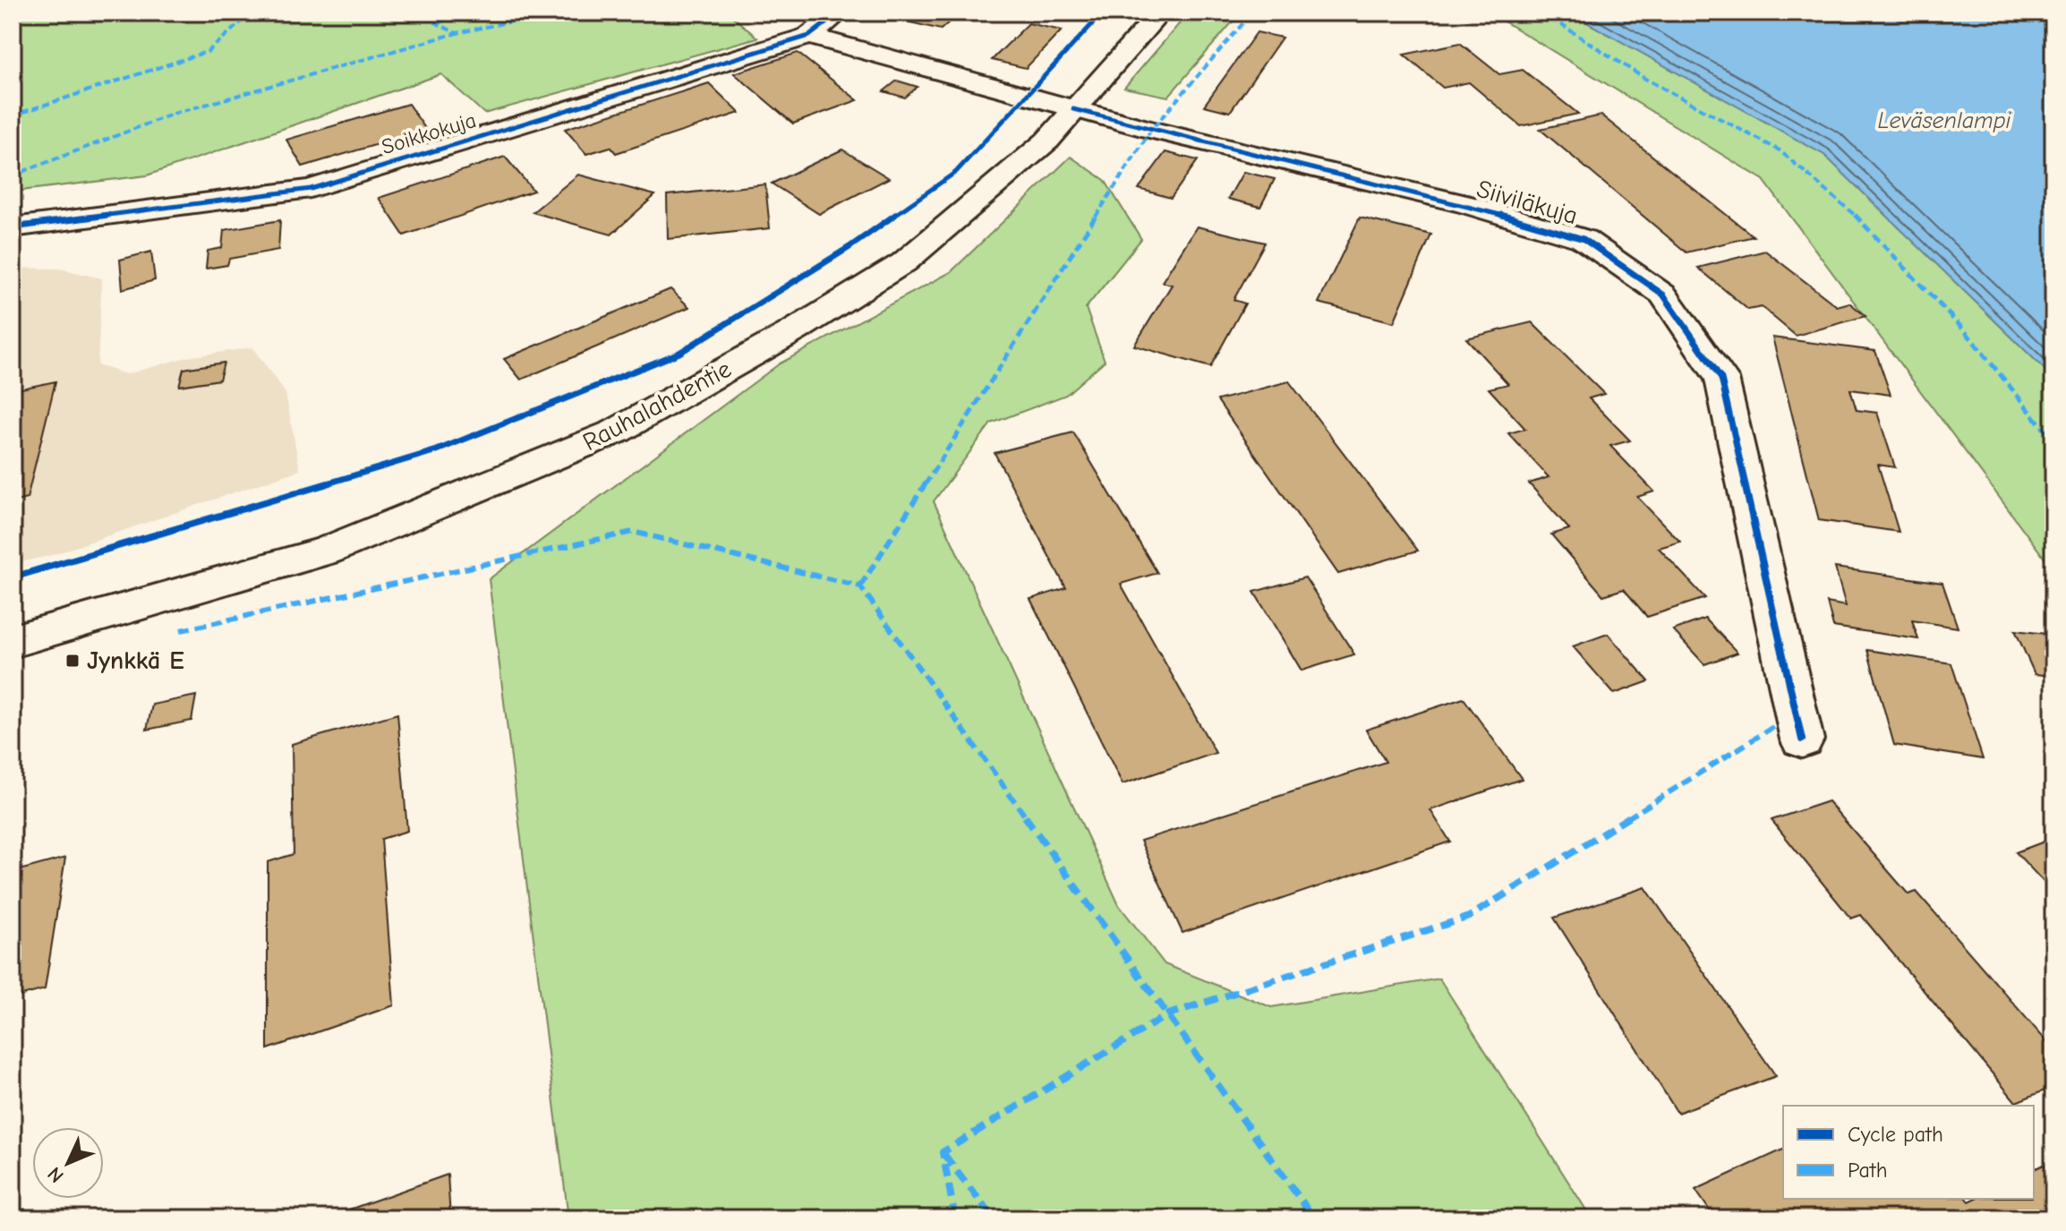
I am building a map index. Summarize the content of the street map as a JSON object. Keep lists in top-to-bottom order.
{
  "streets": {
    "street": ["Soikkokuja", "Siiviläkuja", "Rauhalahdentie"]
  },
  "crossings": [
    ["Soikkokuja", "Siiviläkuja"],
    ["Siiviläkuja", "Rauhalahdentie"]
  ],
  "water": ["Leväsenlampi"],
  "places": {
    "transit": ["Jynkkä E"]
  },
  "legend": ["Cycle path", "Path"],
  "north": "bottom left"
}
